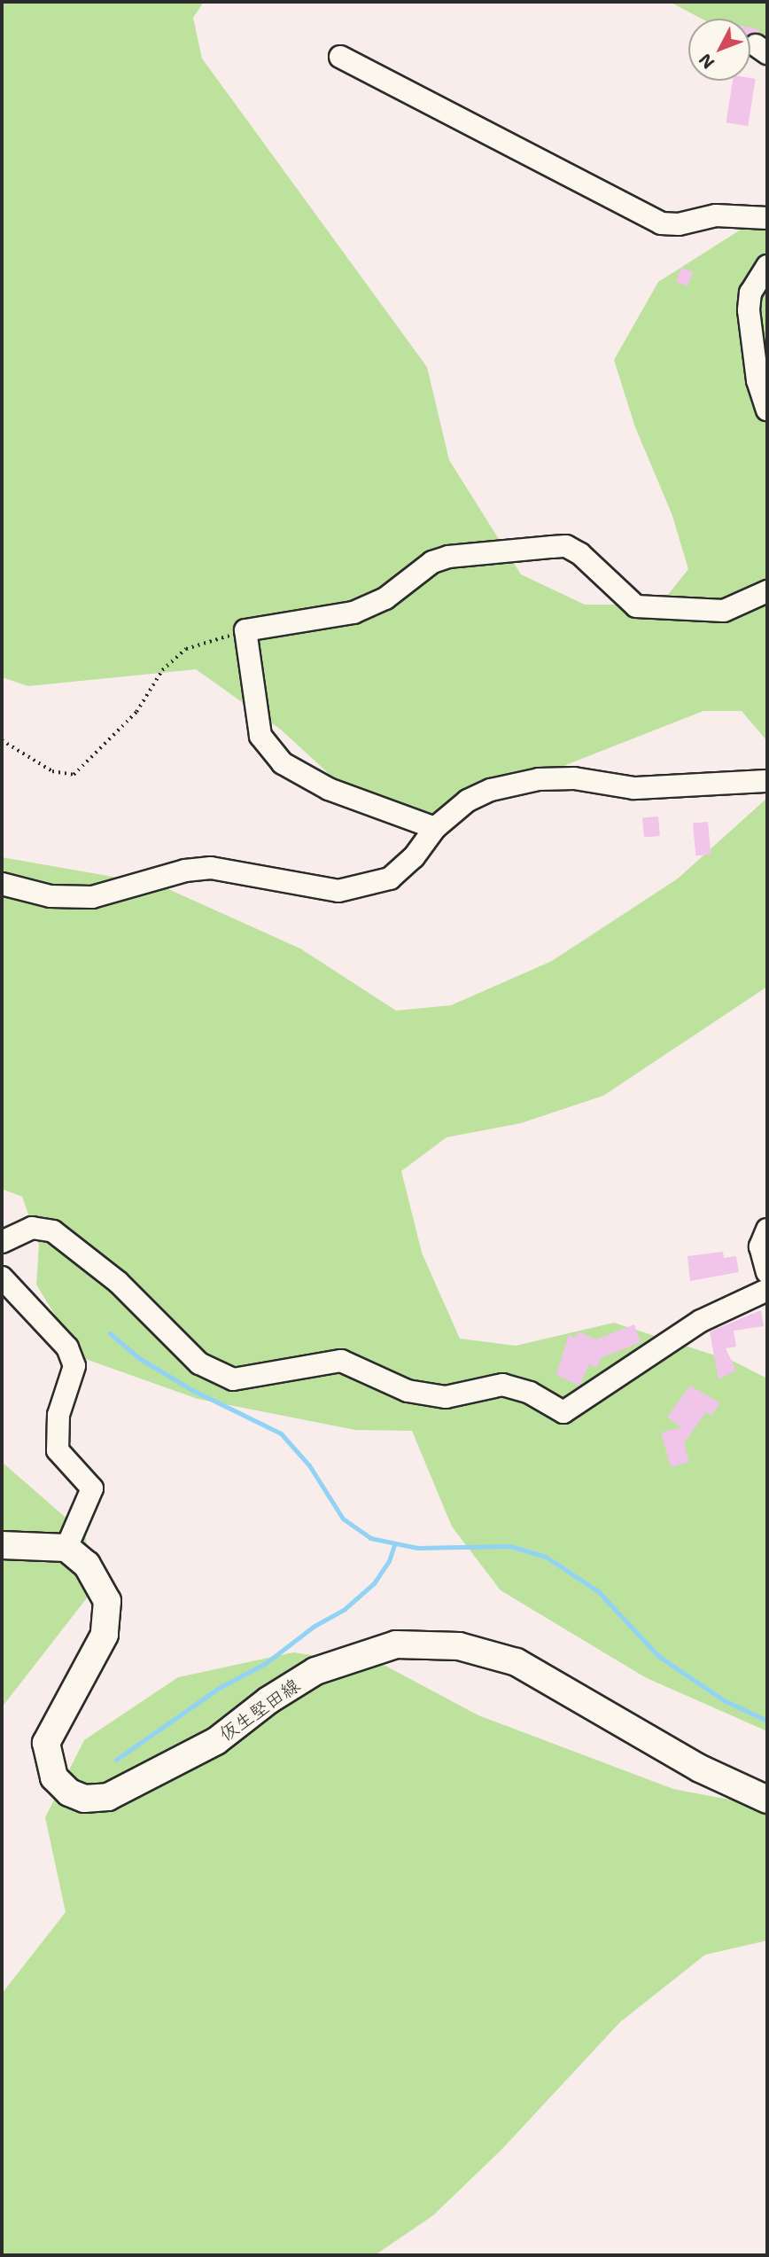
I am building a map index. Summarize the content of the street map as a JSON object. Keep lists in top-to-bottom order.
{
  "streets": {
    "main road": ["仮生堅田線"]
  },
  "north": "bottom left"
}
